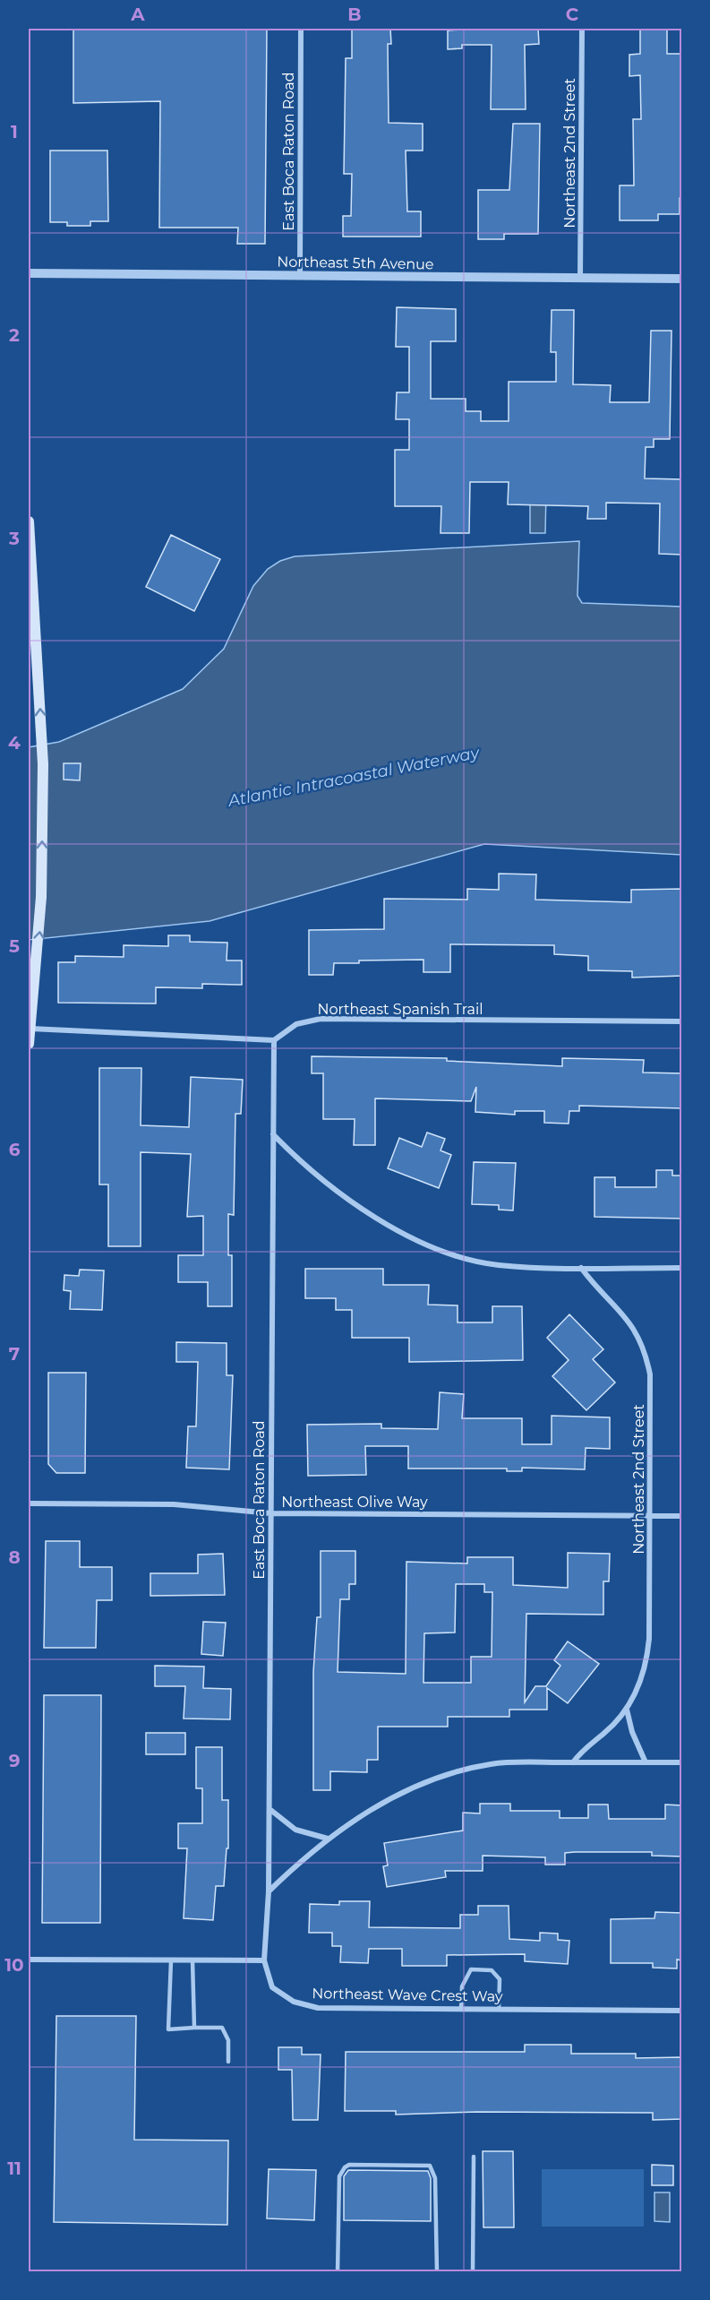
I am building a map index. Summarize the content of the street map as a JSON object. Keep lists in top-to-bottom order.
{
  "streets": {
    "street": [
      "East Boca Raton Road",
      "Northeast 2nd Street",
      "Northeast 5th Avenue",
      "Northeast Spanish Trail",
      "Northeast Olive Way",
      "Northeast Wave Crest Way"
    ]
  },
  "crossings": [
    ["East Boca Raton Road", "Northeast 5th Avenue"],
    ["East Boca Raton Road", "Northeast Spanish Trail"],
    ["East Boca Raton Road", "Northeast Olive Way"],
    ["East Boca Raton Road", "Northeast Wave Crest Way"],
    ["Northeast 2nd Street", "Northeast 5th Avenue"],
    ["Northeast 2nd Street", "Northeast Olive Way"]
  ],
  "water": ["Atlantic Intracoastal Waterway"],
  "grid": {
    "columns": ["A", "B", "C"],
    "rows": [
      "1",
      "2",
      "3",
      "4",
      "5",
      "6",
      "7",
      "8",
      "9",
      "10",
      "11"
    ]
  }
}
